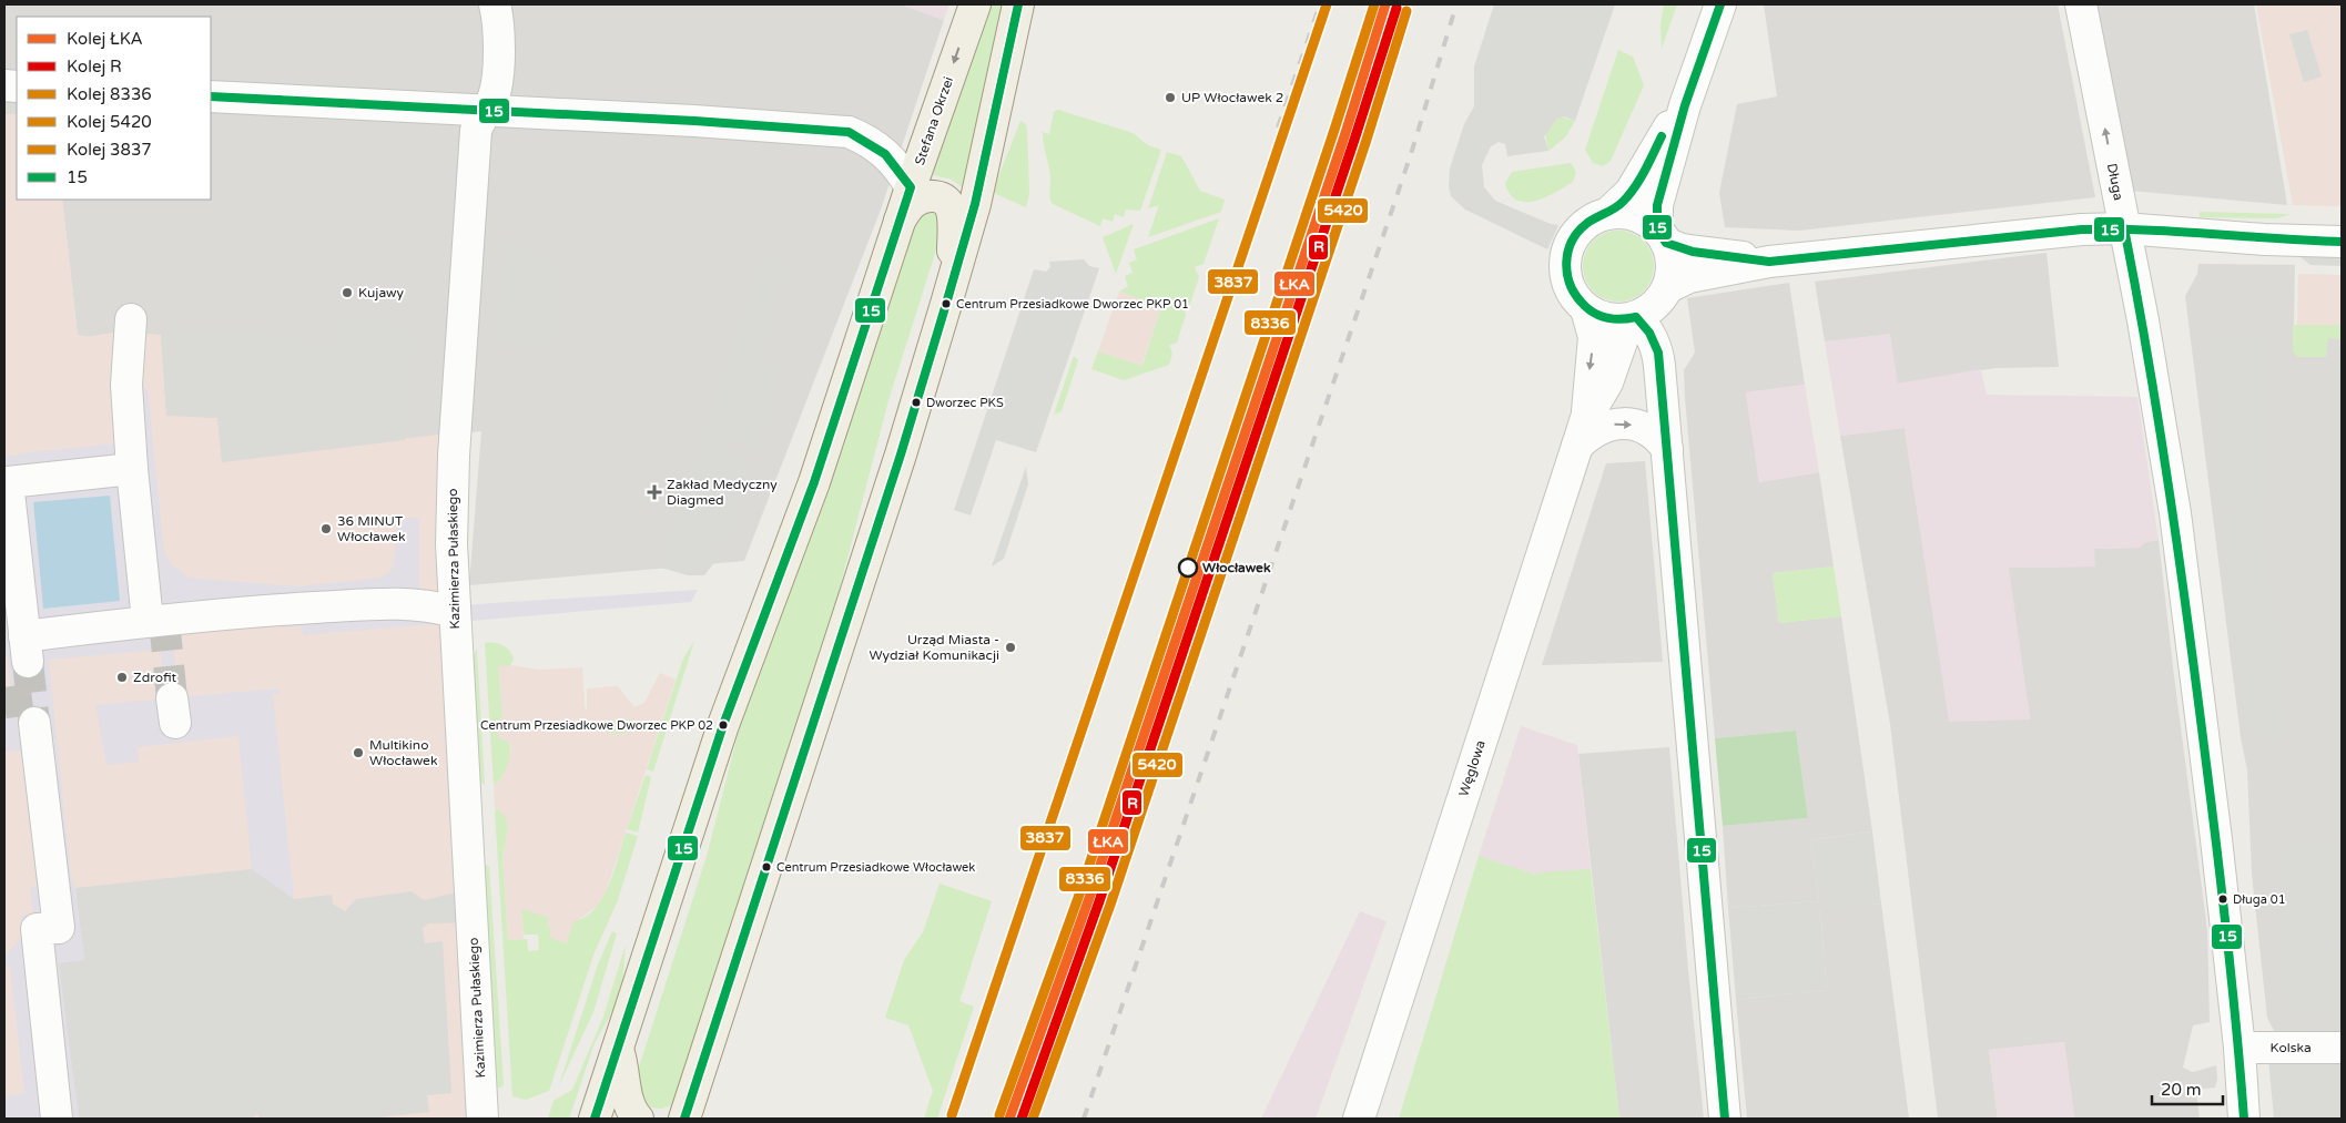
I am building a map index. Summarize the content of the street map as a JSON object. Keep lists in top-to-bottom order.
{
  "streets": {
    "main road": ["Stefana Okrzei"],
    "street": [
      "Długa",
      "Kazimierza Pułaskiego",
      "Węglowa",
      "Kolska"
    ]
  },
  "crossings": [
    ["Długa", "Kolska"]
  ],
  "places": {
    "other": [
      "UP Włocławek 2",
      "Kujawy",
      "Centrum Przesiadkowe Dworzec PKP 01",
      "Dworzec PKS",
      "36 MINUT Włocławek",
      "Włocławek",
      "Urząd Miasta - Wydział Komunikacji",
      "Zdrofit",
      "Centrum Przesiadkowe Dworzec PKP 02",
      "Multikino Włocławek",
      "Centrum Przesiadkowe Włocławek",
      "Długa 01"
    ],
    "health": ["Zakład Medyczny Diagmed"]
  },
  "lines": [
    "rail line ŁKA",
    "rail line 8336",
    "rail line 3837",
    "transit line 15",
    "rail line R",
    "rail line 5420"
  ],
  "legend": [
    "Kolej ŁKA",
    "Kolej R",
    "Kolej 8336",
    "Kolej 5420",
    "Kolej 3837",
    "15"
  ],
  "scale_bar": "20 m"
}
